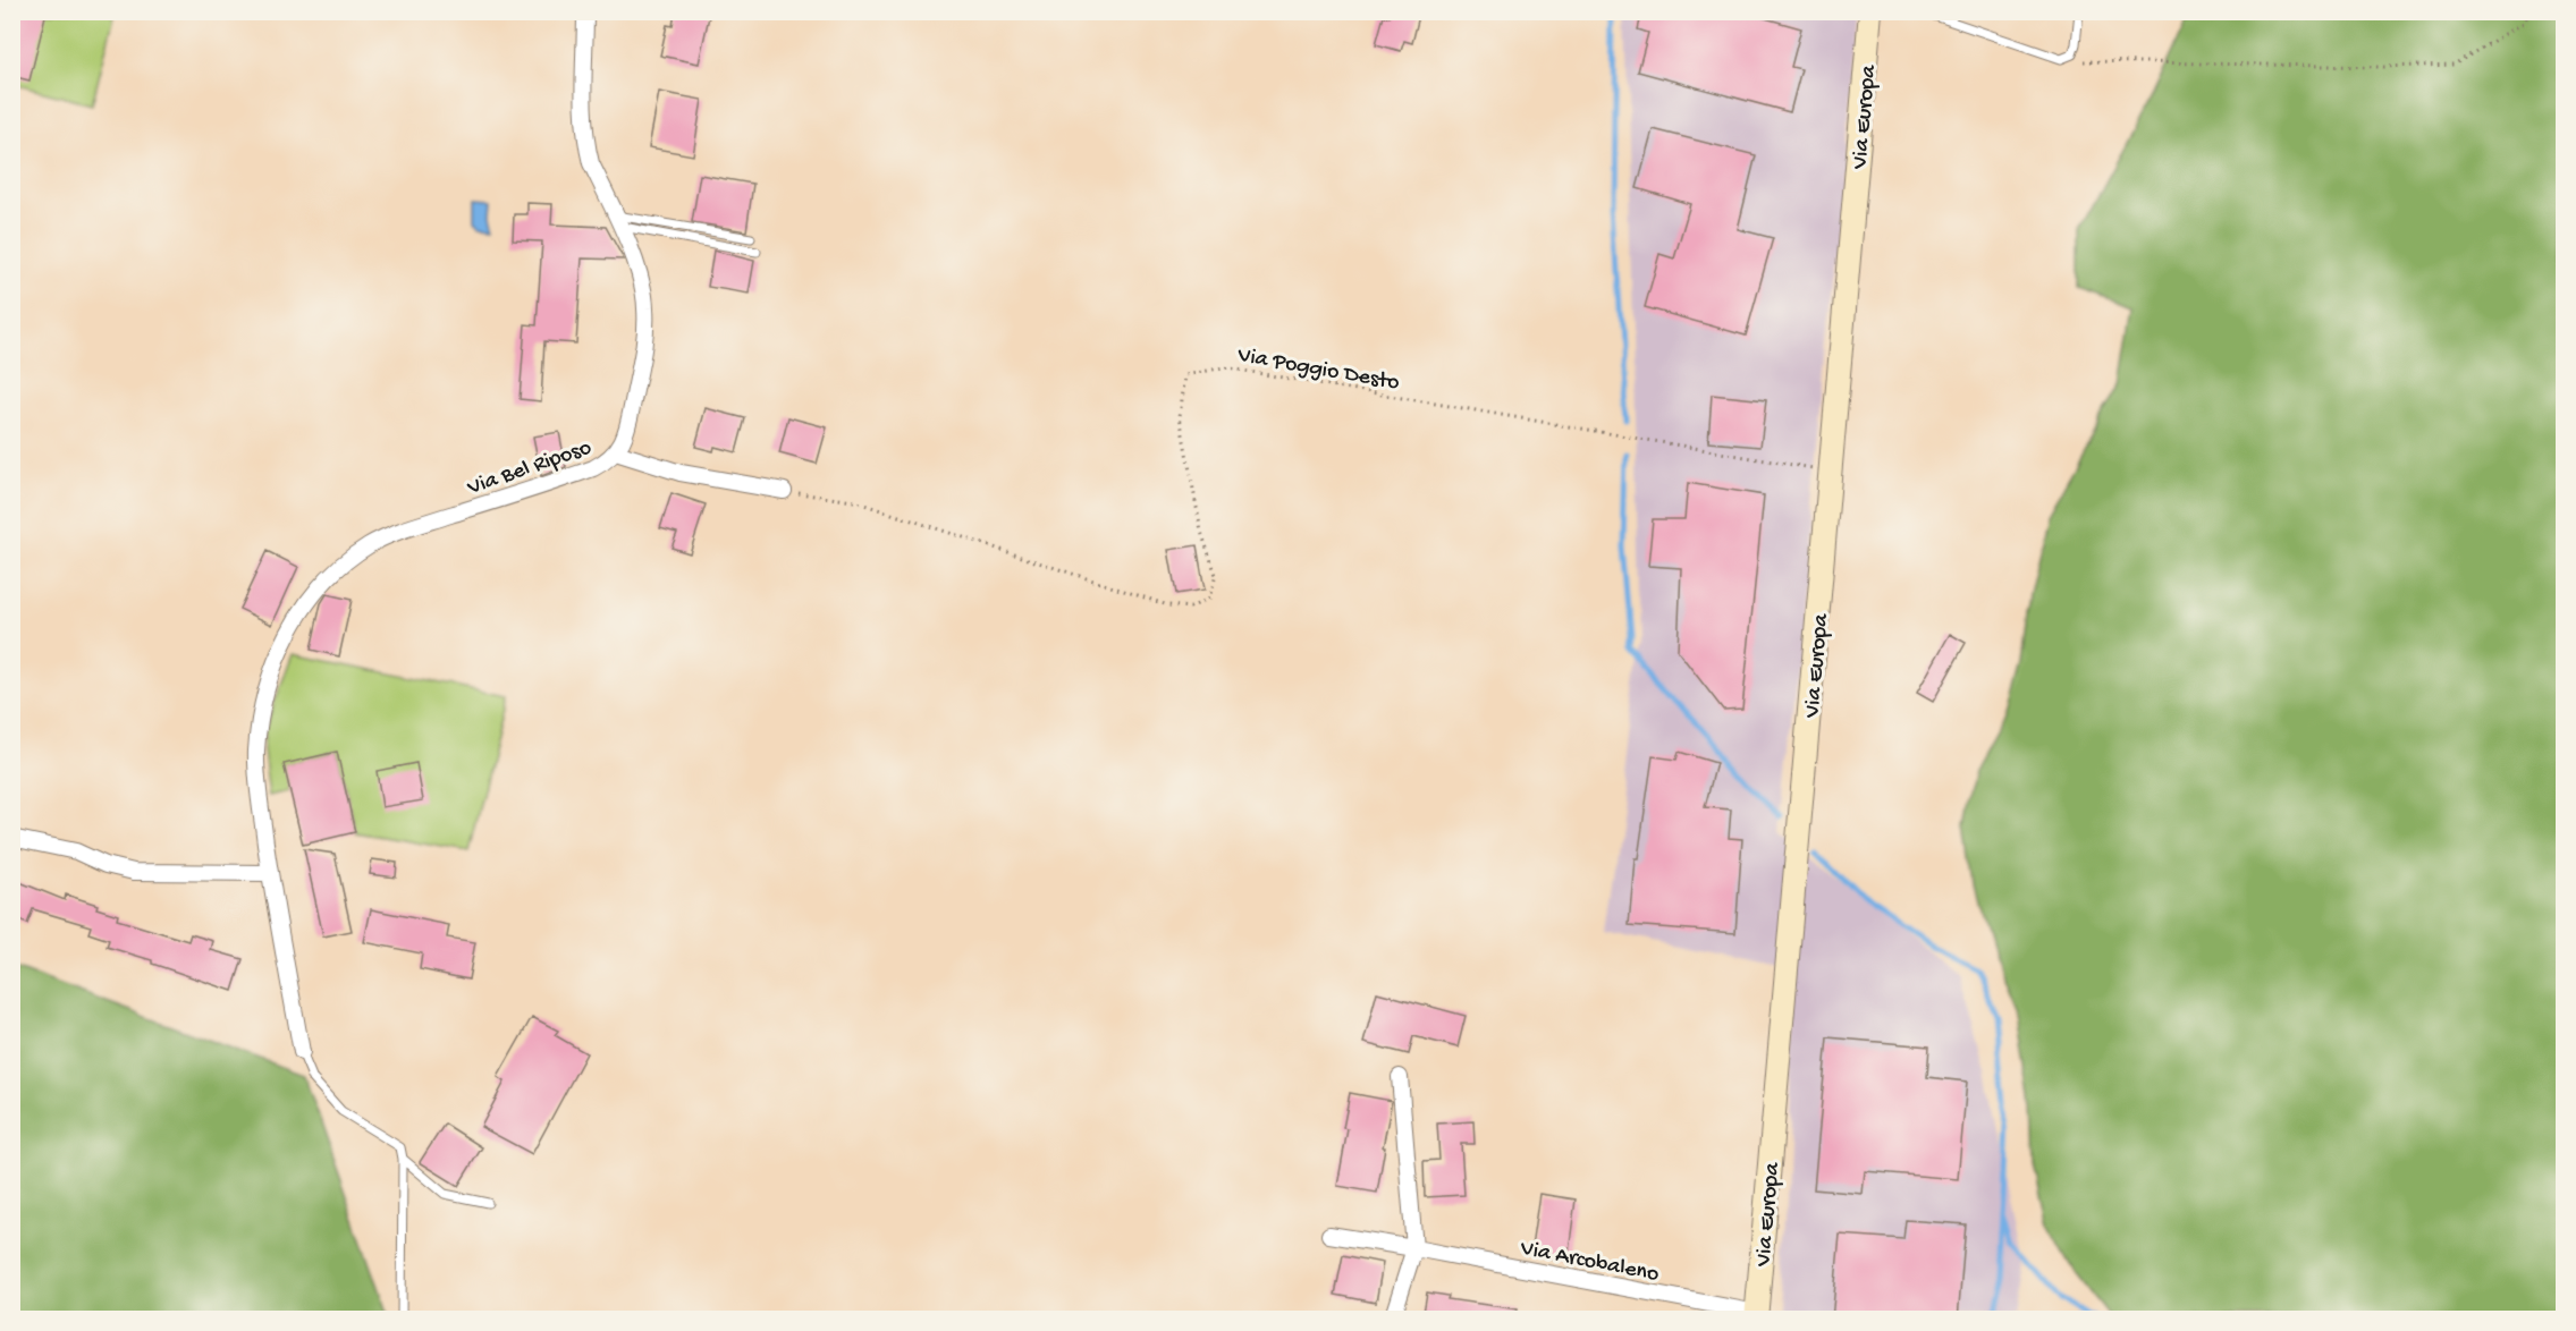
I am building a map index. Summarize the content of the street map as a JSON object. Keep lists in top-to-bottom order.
{
  "streets": {
    "main road": ["Via Europa"],
    "street": ["Via Bel Riposo", "Via Arcobaleno"],
    "path": ["Via Poggio Desto"]
  },
  "crossings": [
    ["Via Europa", "Via Poggio Desto"],
    ["Via Europa", "Via Arcobaleno"]
  ]
}
